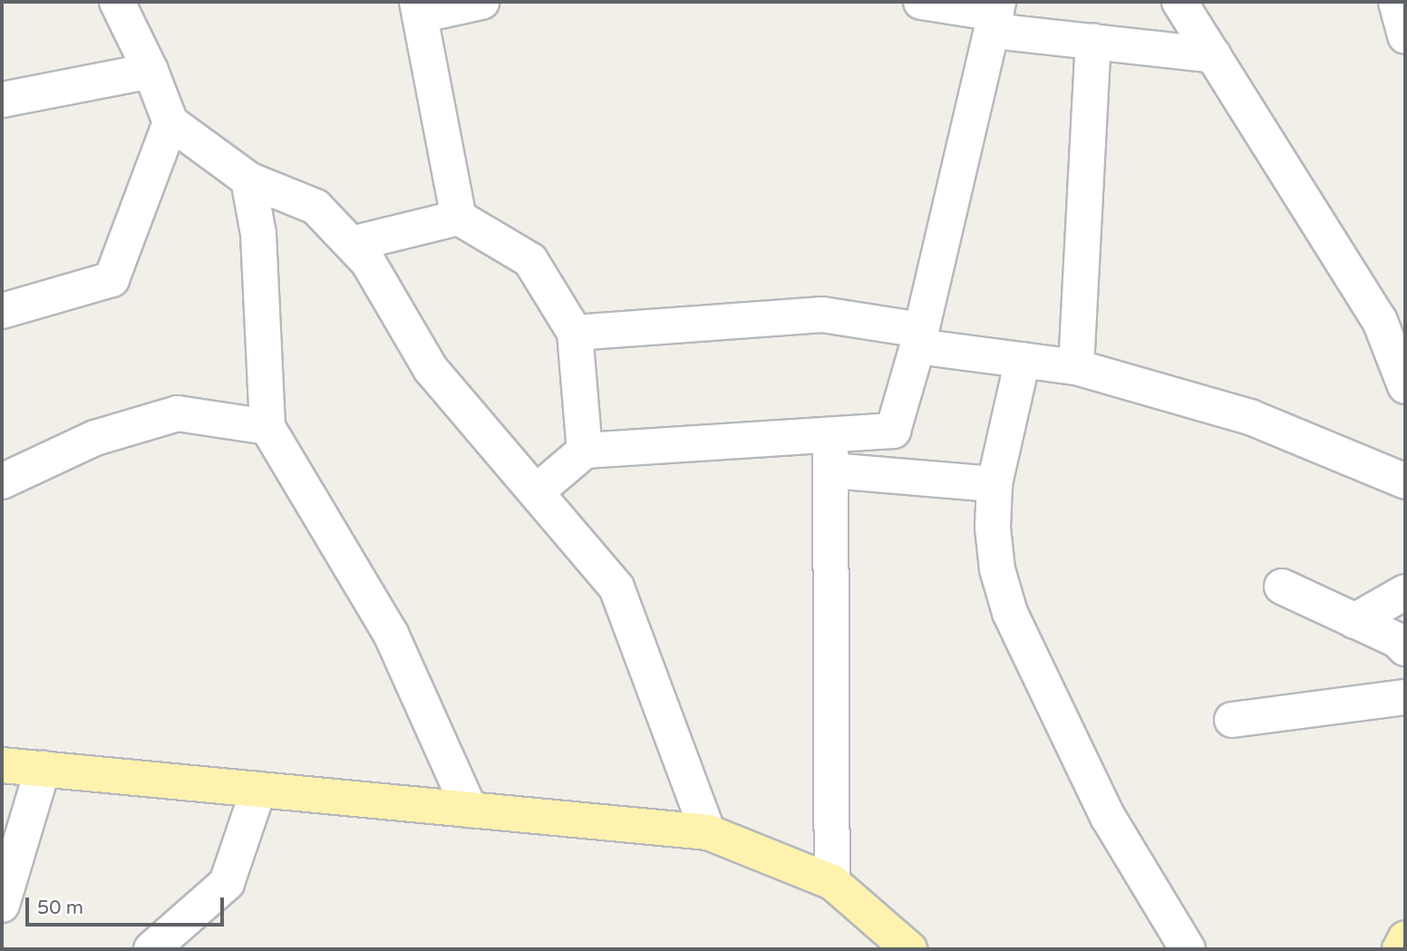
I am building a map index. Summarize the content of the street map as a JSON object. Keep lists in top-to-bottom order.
{
  "scale_bar": "50 m"
}
